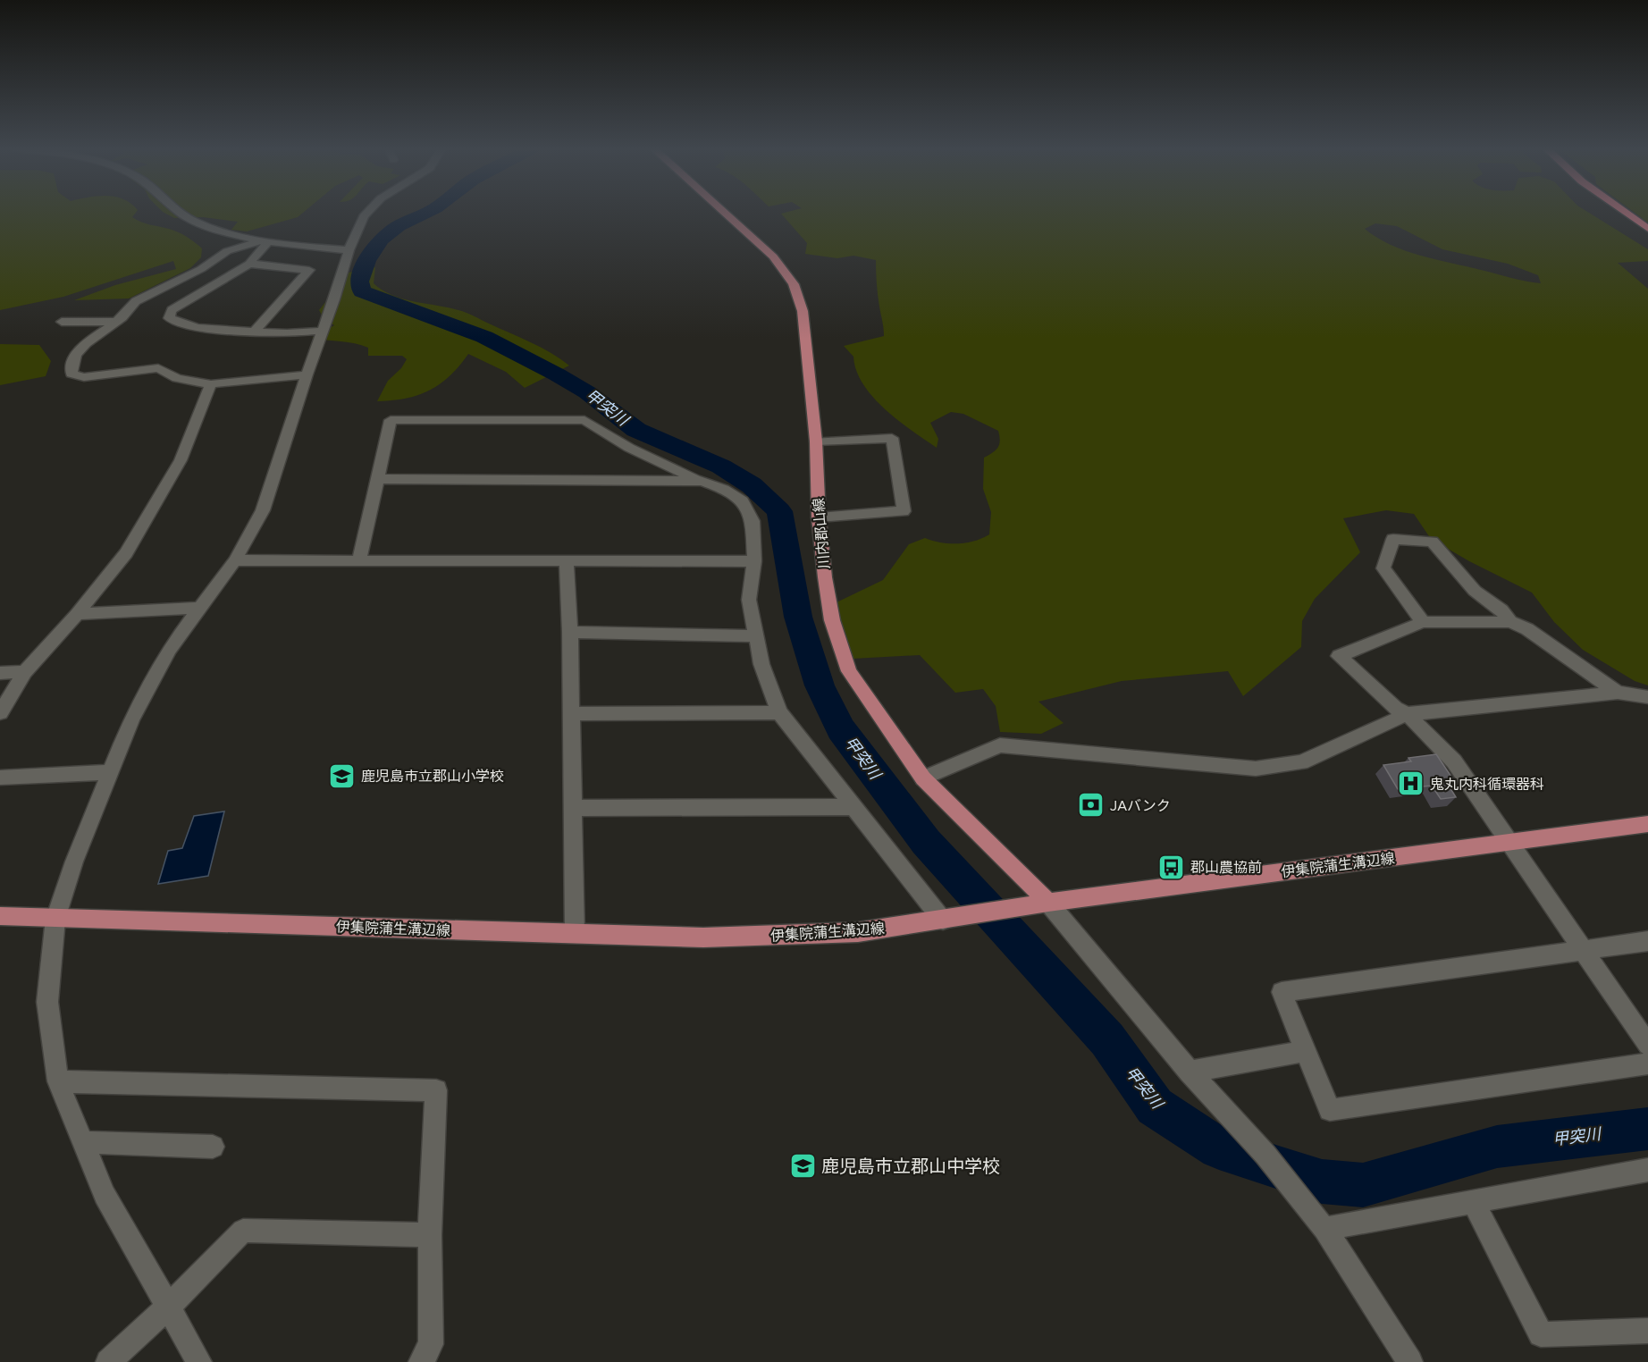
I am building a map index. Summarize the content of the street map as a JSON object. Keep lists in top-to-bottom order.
{
  "streets": {
    "main road": ["川内郡山線", "伊集院蒲生溝辺線"]
  },
  "crossings": [
    ["川内郡山線", "伊集院蒲生溝辺線"]
  ],
  "water": ["甲突川"],
  "places": {
    "school or university": ["鹿児島市立郡山小学校", "鹿児島市立郡山中学校"],
    "hospital": ["鬼丸内科循環器科"],
    "bank": ["JAバンク"],
    "bus stop": ["郡山農協前"]
  }
}
